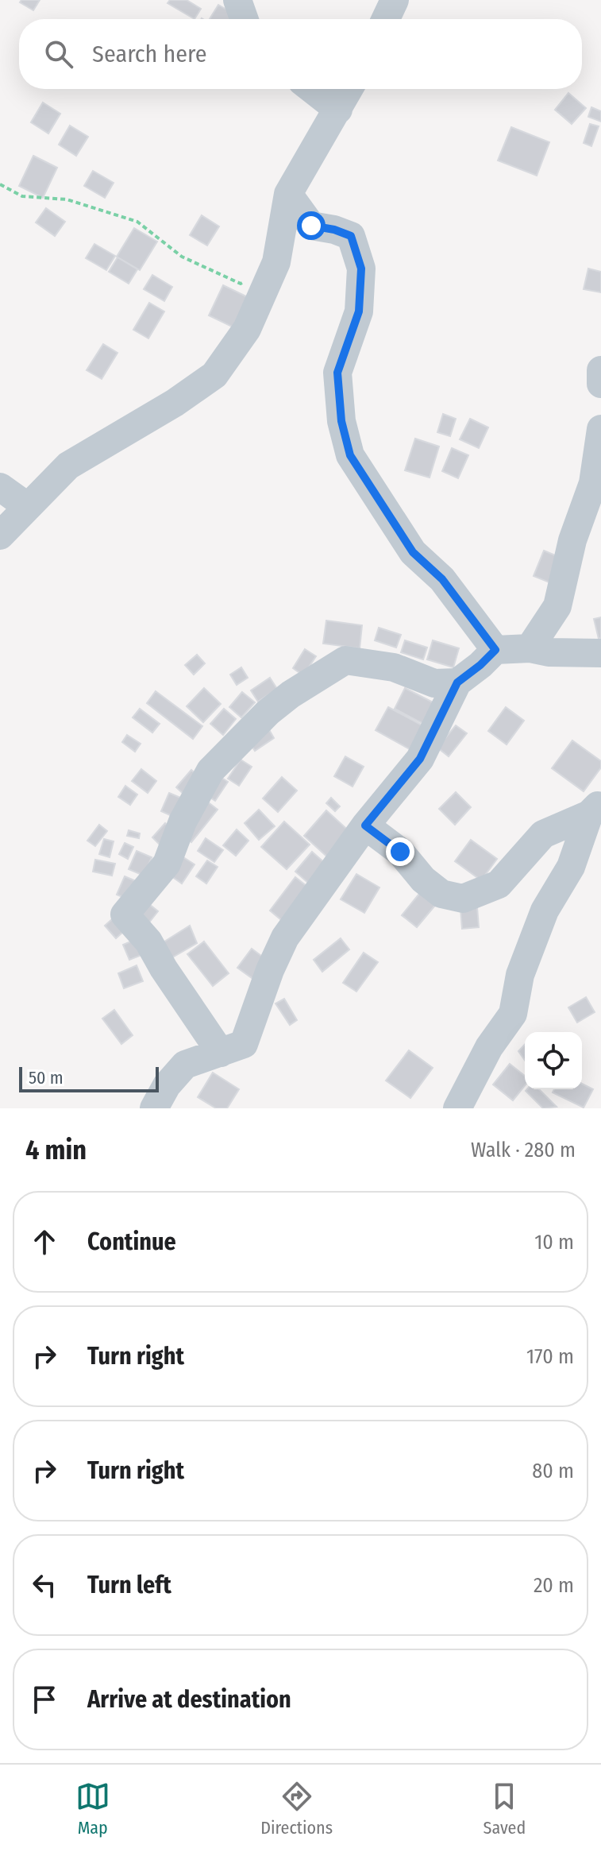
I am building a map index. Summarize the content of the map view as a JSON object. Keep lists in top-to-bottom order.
{
  "scale_bar": "50 m",
  "page": {
    "search": "Search here",
    "scale": "50 m",
    "heading": ["4 min", "Walk · 280 m"],
    "list": [
      ["Continue", "10 m"],
      ["Turn right", "170 m"],
      ["Turn right", "80 m"],
      ["Turn left", "20 m"],
      "Arrive at destination"
    ],
    "nav": ["Map", "Directions", "Saved"]
  }
}
